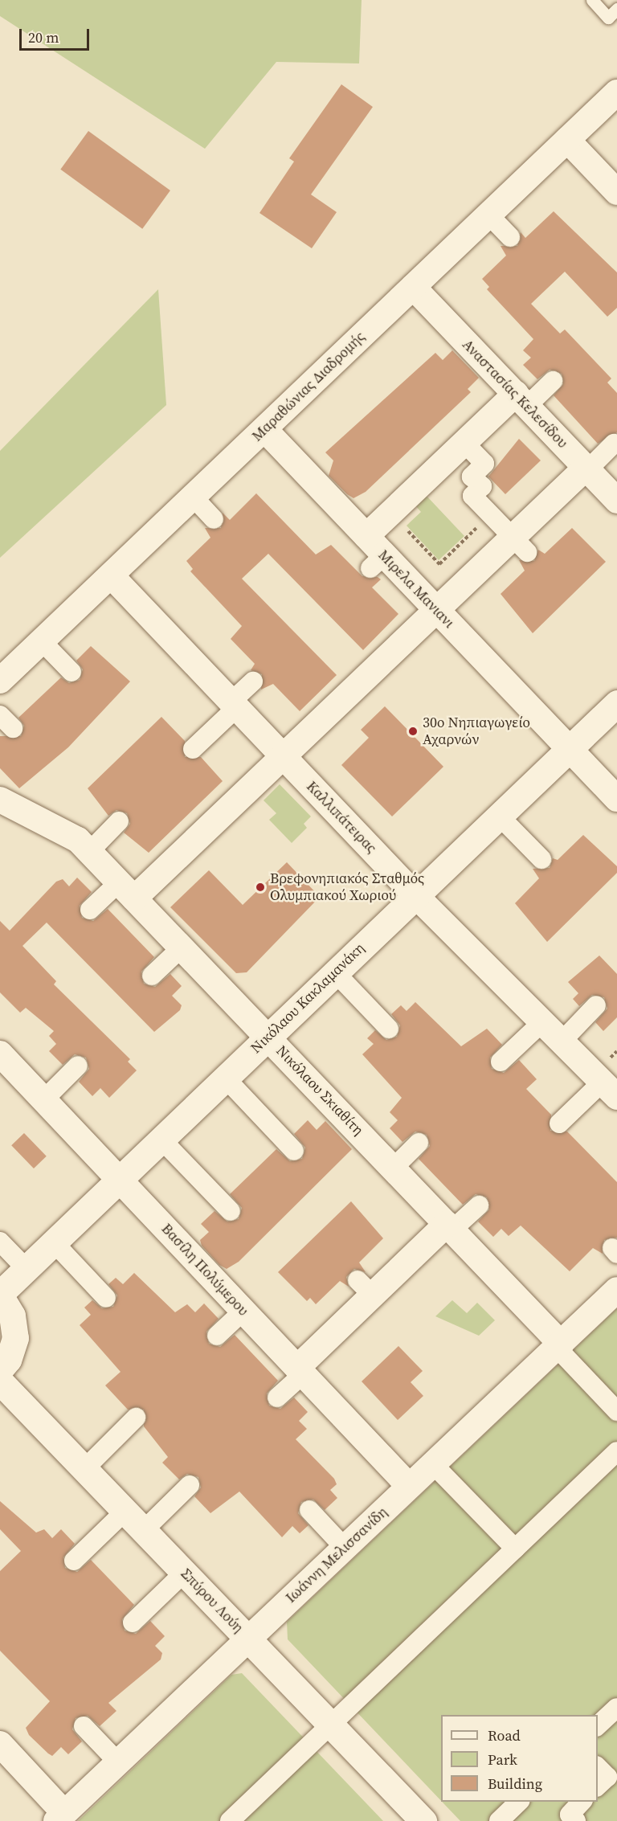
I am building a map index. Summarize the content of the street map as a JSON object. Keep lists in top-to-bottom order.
{
  "streets": {
    "street": [
      "Μαραθώνιας Διαδρομής",
      "Αναστασίας Κελεσίδου",
      "Μιρελα Μανιανι",
      "Καλλιπάτειρας",
      "Νικόλαου Κακλαμανάκη",
      "Νικόλαου Σκιαθίτη",
      "Βασίλη Πολύμερου",
      "Ιωάννη Μελισσανίδη",
      "Σπύρου Λούη"
    ]
  },
  "crossings": [
    ["Μαραθώνιας Διαδρομής", "Αναστασίας Κελεσίδου"],
    ["Μαραθώνιας Διαδρομής", "Μιρελα Μανιανι"],
    ["Μαραθώνιας Διαδρομής", "Καλλιπάτειρας"],
    ["Μιρελα Μανιανι", "Νικόλαου Κακλαμανάκη"],
    ["Καλλιπάτειρας", "Νικόλαου Κακλαμανάκη"],
    ["Νικόλαου Κακλαμανάκη", "Νικόλαου Σκιαθίτη"],
    ["Νικόλαου Κακλαμανάκη", "Βασίλη Πολύμερου"],
    ["Νικόλαου Σκιαθίτη", "Ιωάννη Μελισσανίδη"],
    ["Βασίλη Πολύμερου", "Ιωάννη Μελισσανίδη"],
    ["Ιωάννη Μελισσανίδη", "Σπύρου Λούη"]
  ],
  "places": ["30ο Νηπιαγωγείο Αχαρνών", "Βρεφονηπιακός Σταθμός Ολυμπιακού Χωριού"],
  "legend": ["Road", "Park", "Building"],
  "scale_bar": "20 m"
}
